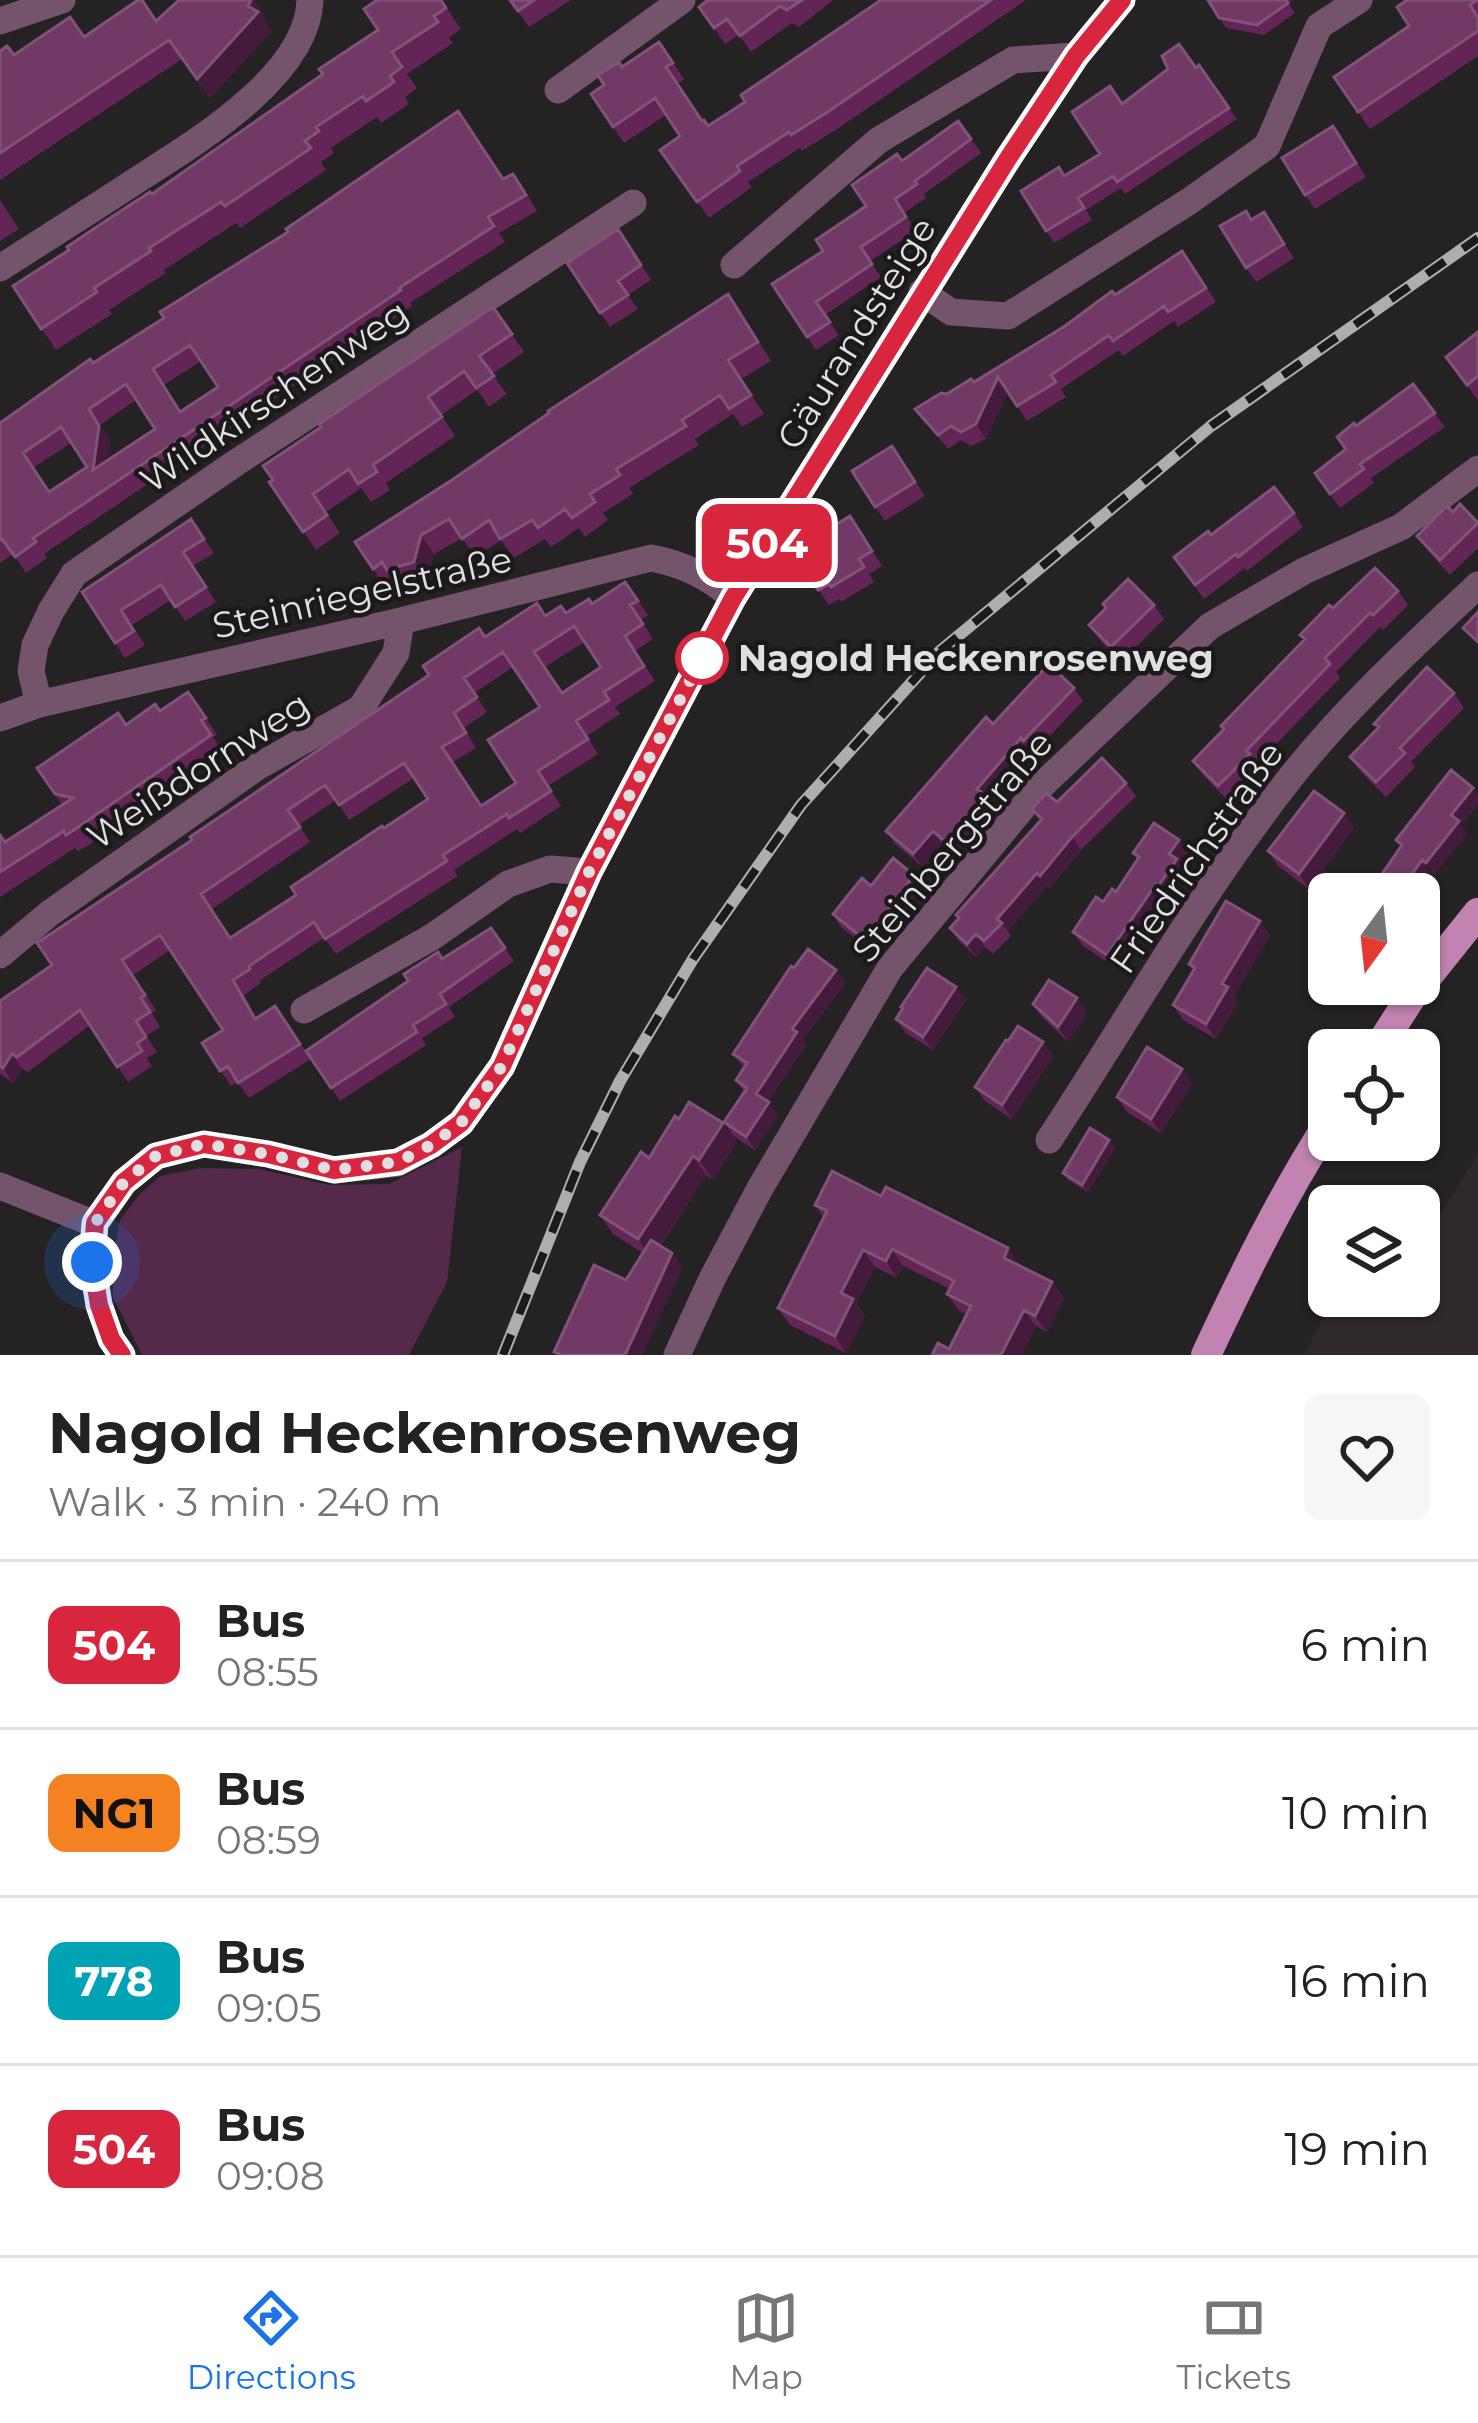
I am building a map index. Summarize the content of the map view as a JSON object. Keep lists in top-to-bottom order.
{
  "streets": {
    "street": [
      "Gäurandsteige",
      "Wildkirschenweg",
      "Steinriegelstraße",
      "Weißdornweg",
      "Steinbergstraße",
      "Friedrichstraße"
    ]
  },
  "crossings": [
    ["Gäurandsteige", "Steinriegelstraße"],
    ["Wildkirschenweg", "Steinriegelstraße"],
    ["Steinriegelstraße", "Weißdornweg"]
  ],
  "places": ["Nagold Heckenrosenweg"],
  "lines": ["bus line 504"],
  "north": "bottom",
  "page": {
    "on_map": "504",
    "heading": ["Nagold Heckenrosenweg", "Walk · 3 min · 240 m"],
    "list": [
      {
        "mark": "504",
        "name": "Bus",
        "note": "08:55",
        "value": "6 min"
      },
      {
        "mark": "NG1",
        "name": "Bus",
        "note": "08:59",
        "value": "10 min"
      },
      {
        "mark": "778",
        "name": "Bus",
        "note": "09:05",
        "value": "16 min"
      },
      {
        "mark": "504",
        "name": "Bus",
        "note": "09:08",
        "value": "19 min"
      }
    ],
    "tabs": ["Directions", "Map", "Tickets"]
  }
}
